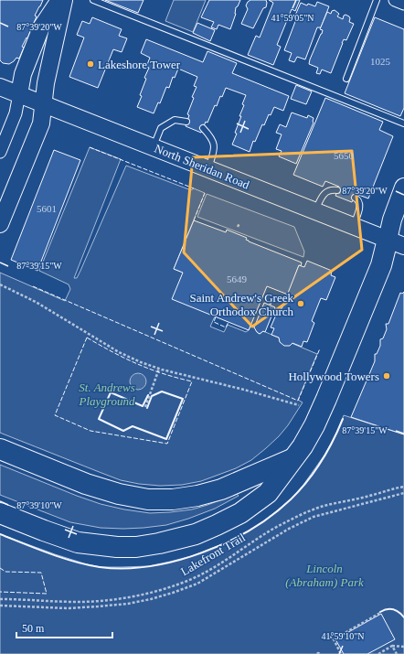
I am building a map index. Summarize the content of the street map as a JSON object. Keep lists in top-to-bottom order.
{
  "streets": {
    "main road": ["North Sheridan Road"],
    "path": ["Lakefront Trail"]
  },
  "parks": ["St. Andrews Playground", "Lincoln (Abraham) Park"],
  "places": ["Lakeshore Tower", "Saint Andrew's Greek Orthodox Church", "Hollywood Towers"],
  "house_numbers": [
    "1025",
    "5650",
    "5601",
    "5649"
  ],
  "scale_bar": "50 m",
  "coordinates": [
    "41°59'05\"N",
    "87°39'20\"W",
    "87°39'15\"W",
    "87°39'10\"W",
    "41°59'10\"N"
  ]
}
